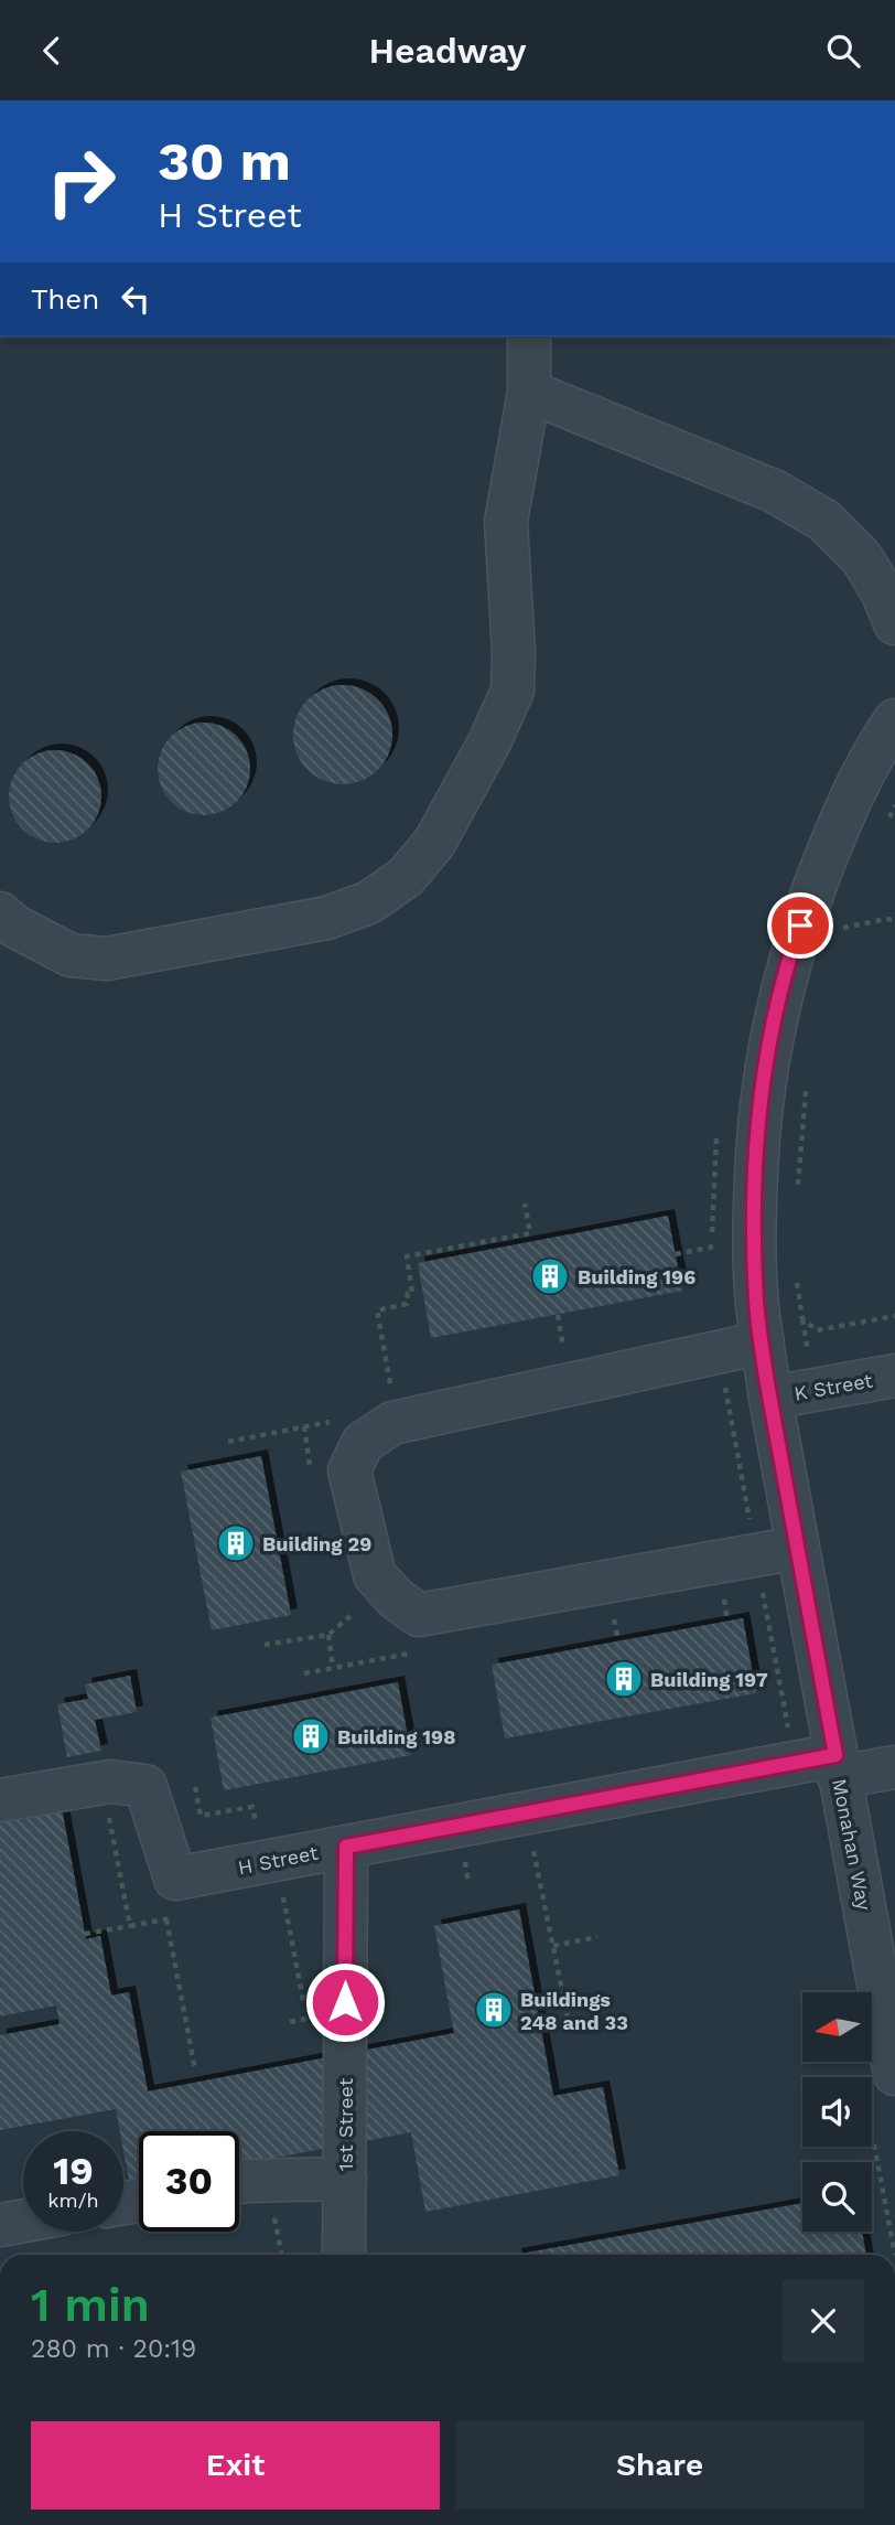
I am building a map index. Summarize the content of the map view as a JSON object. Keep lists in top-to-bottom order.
{
  "streets": {
    "street": [
      "K Street",
      "Monahan Way",
      "H Street",
      "1st Street"
    ]
  },
  "crossings": [
    ["K Street", "Monahan Way"],
    ["Monahan Way", "H Street"],
    ["H Street", "1st Street"]
  ],
  "places": {
    "building": [
      "Building 196",
      "Building 29",
      "Building 197",
      "Building 198",
      "Buildings 248 and 33"
    ]
  },
  "north": "left",
  "page": {
    "header": "Headway",
    "turn": ["30 m", "H Street"],
    "then": "Then",
    "speed": "19 km/h",
    "limit": "30",
    "heading": ["1 min", "280 m · 20:19"],
    "buttons": ["Exit", "Share"]
  }
}
